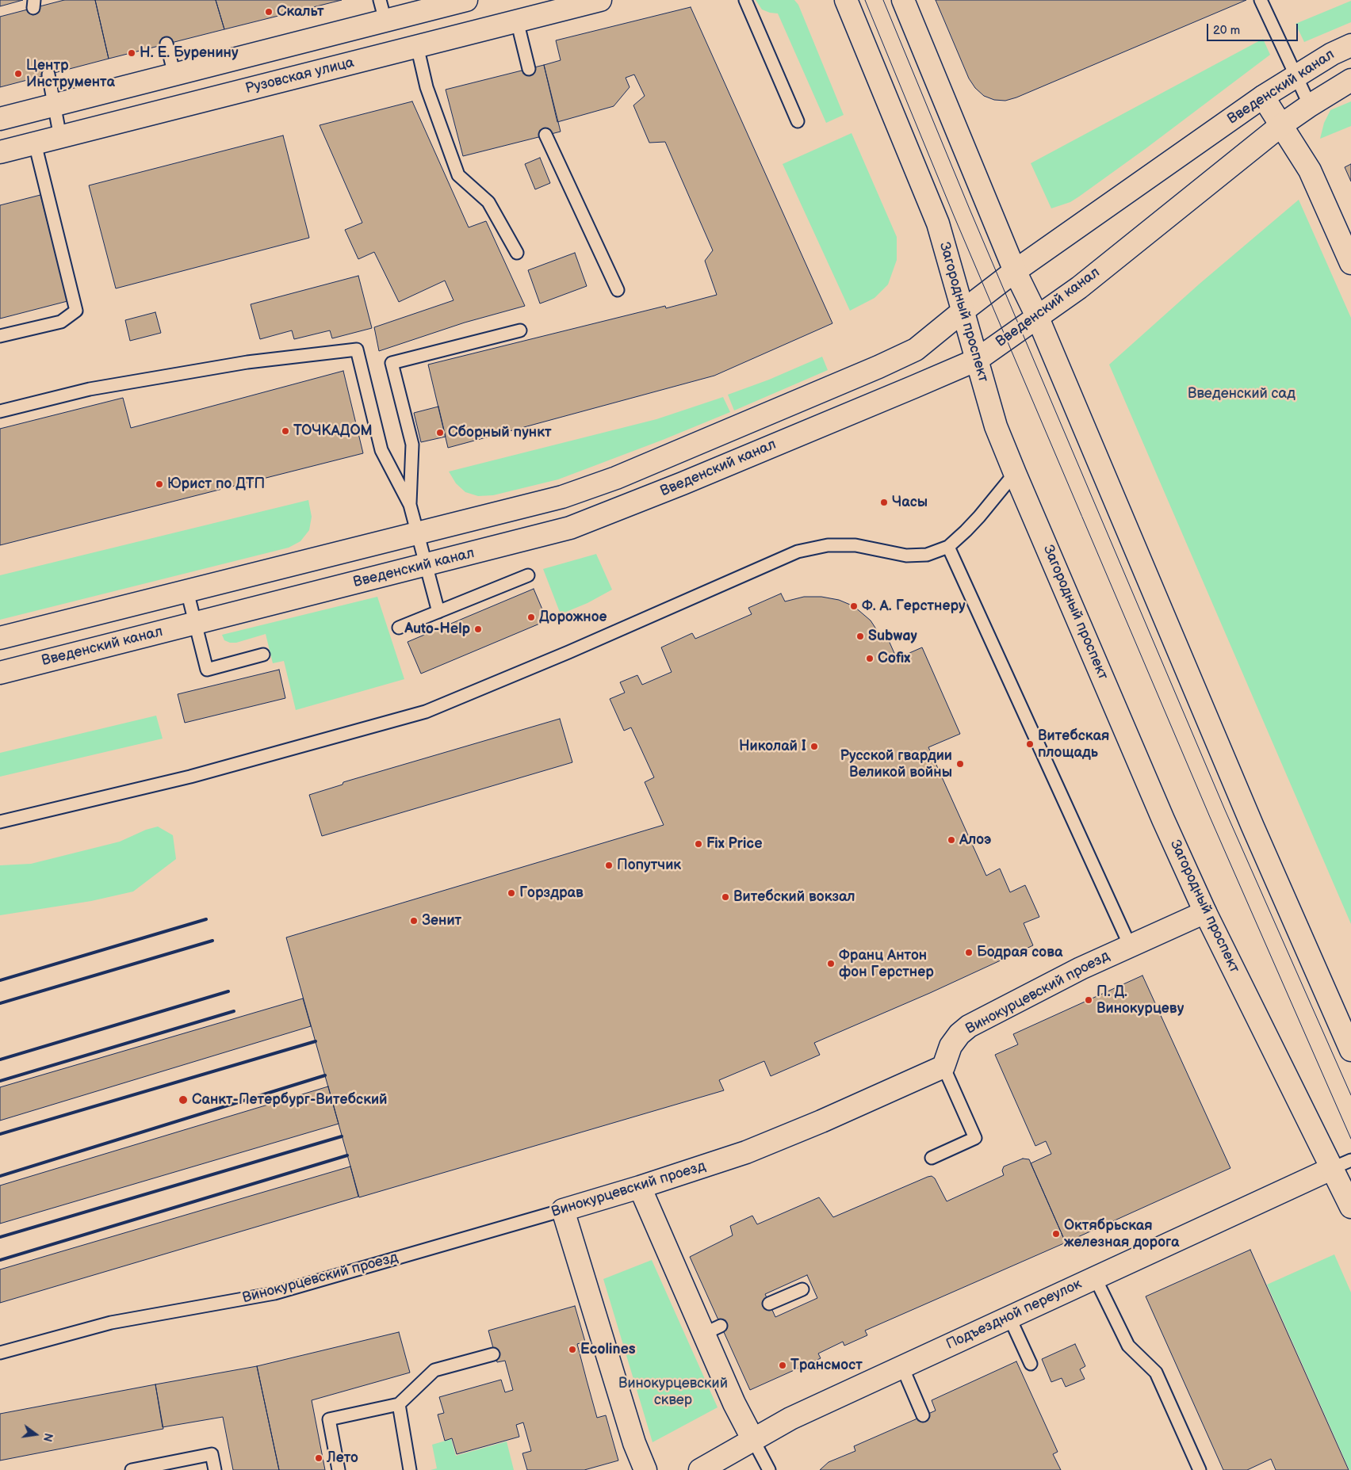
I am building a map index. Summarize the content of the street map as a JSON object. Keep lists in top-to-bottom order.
{
  "streets": {
    "street": [
      "Рузовская улица",
      "Введенский канал",
      "Загородный проспект",
      "Винокурцевский проезд",
      "Подъездной переулок"
    ]
  },
  "crossings": [
    ["Введенский канал", "Загородный проспект"],
    ["Загородный проспект", "Винокурцевский проезд"],
    ["Загородный проспект", "Подъездной переулок"]
  ],
  "parks": ["Введенский сад", "Винокурцевский сквер"],
  "places": [
    "Скальт",
    "Н. Е. Буренину",
    "Центр Инструмента",
    "ТОЧКАДОМ",
    "Сборный пункт",
    "Юрист по ДТП",
    "Часы",
    "Ф. А. Герстнеру",
    "Дорожное",
    "Auto-Help",
    "Subway",
    "Cofix",
    "Витебская площадь",
    "Николай I",
    "Русской гвардии Великой войны",
    "Алоэ",
    "Fix Price",
    "Попутчик",
    "Горздрав",
    "Витебский вокзал",
    "Зенит",
    "Бодрая сова",
    "Франц Антон фон Герстнер",
    "П. Д. Винокурцеву",
    "Санкт-Петербург-Витебский",
    "Октябрьская железная дорога",
    "Ecolines",
    "Трансмост",
    "Лето"
  ],
  "scale_bar": "20 m",
  "north": "right"
}
